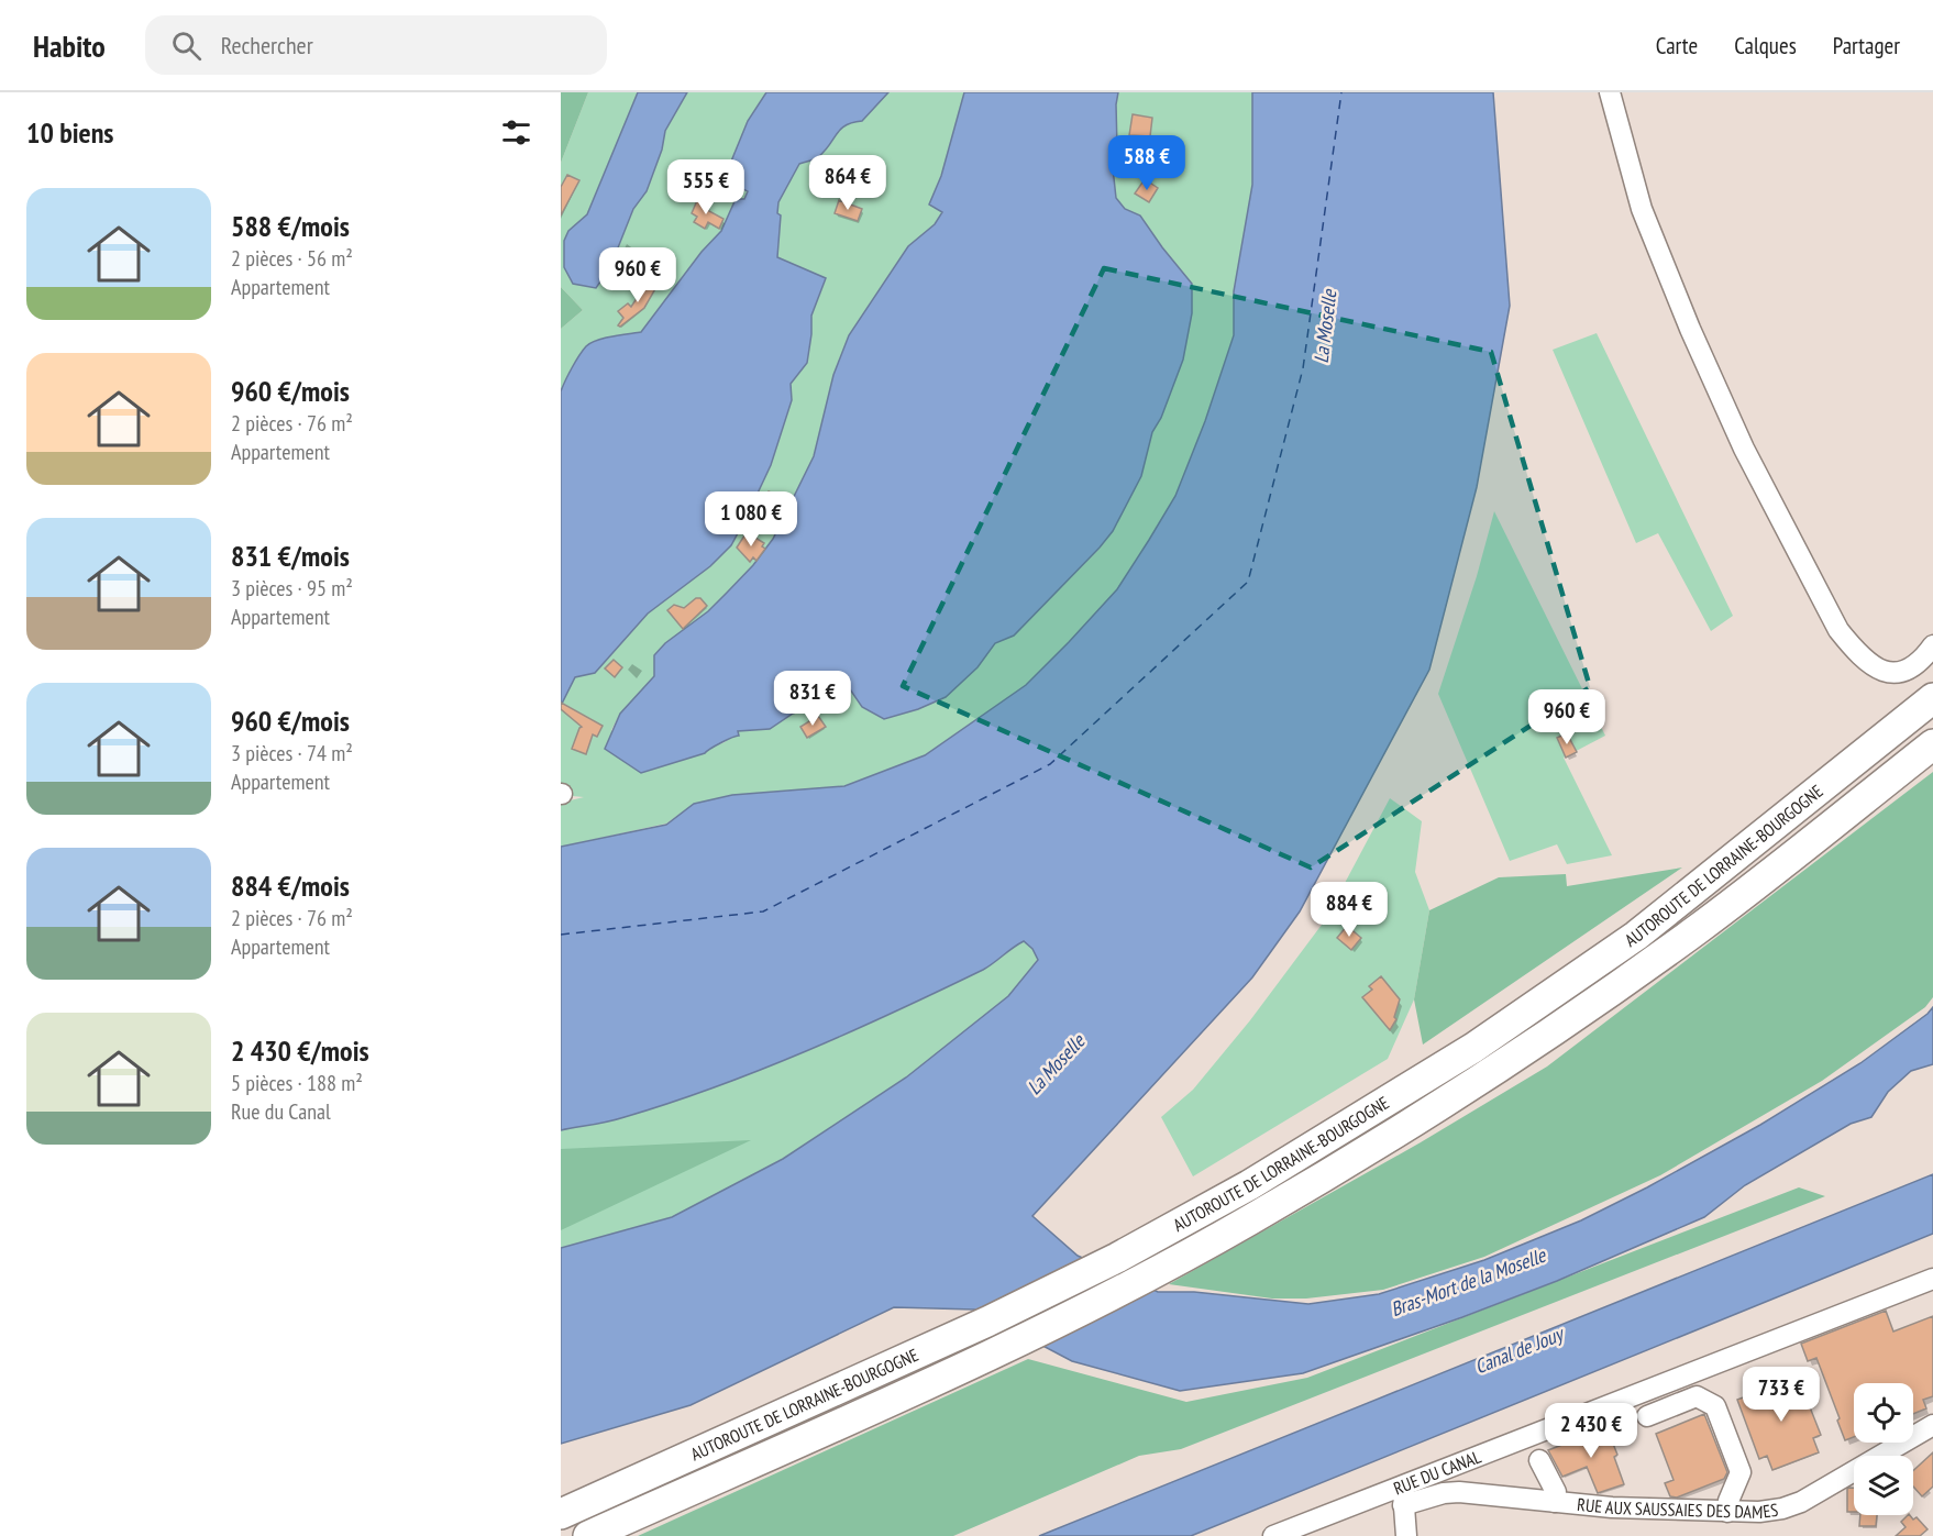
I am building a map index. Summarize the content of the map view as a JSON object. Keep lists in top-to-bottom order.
{
  "streets": {
    "highway": ["AUTOROUTE DE LORRAINE-BOURGOGNE"],
    "street": ["RUE DU CANAL", "RUE AUX SAUSSAIES DES DAMES"]
  },
  "water": ["La Moselle", "Bras-Mort de la Moselle", "Canal de Jouy"],
  "page": {
    "header": "Habito",
    "search": "Rechercher",
    "nav": ["Carte", "Calques", "Partager"],
    "heading": "10 biens",
    "price": [
      "588 €",
      "864 €",
      "555 €",
      "960 €",
      "1 080 €",
      "831 €",
      "960 €",
      "884 €",
      "733 €",
      "2 430 €"
    ],
    "list": [
      {
        "name": "588 €/mois",
        "note": "2 pièces · 56 m² · Appartement"
      },
      {
        "name": "960 €/mois",
        "note": "2 pièces · 76 m² · Appartement"
      },
      {
        "name": "831 €/mois",
        "note": "3 pièces · 95 m² · Appartement"
      },
      {
        "name": "960 €/mois",
        "note": "3 pièces · 74 m² · Appartement"
      },
      {
        "name": "884 €/mois",
        "note": "2 pièces · 76 m² · Appartement"
      },
      {
        "name": "2 430 €/mois",
        "note": "5 pièces · 188 m² · Rue du Canal"
      }
    ]
  }
}
